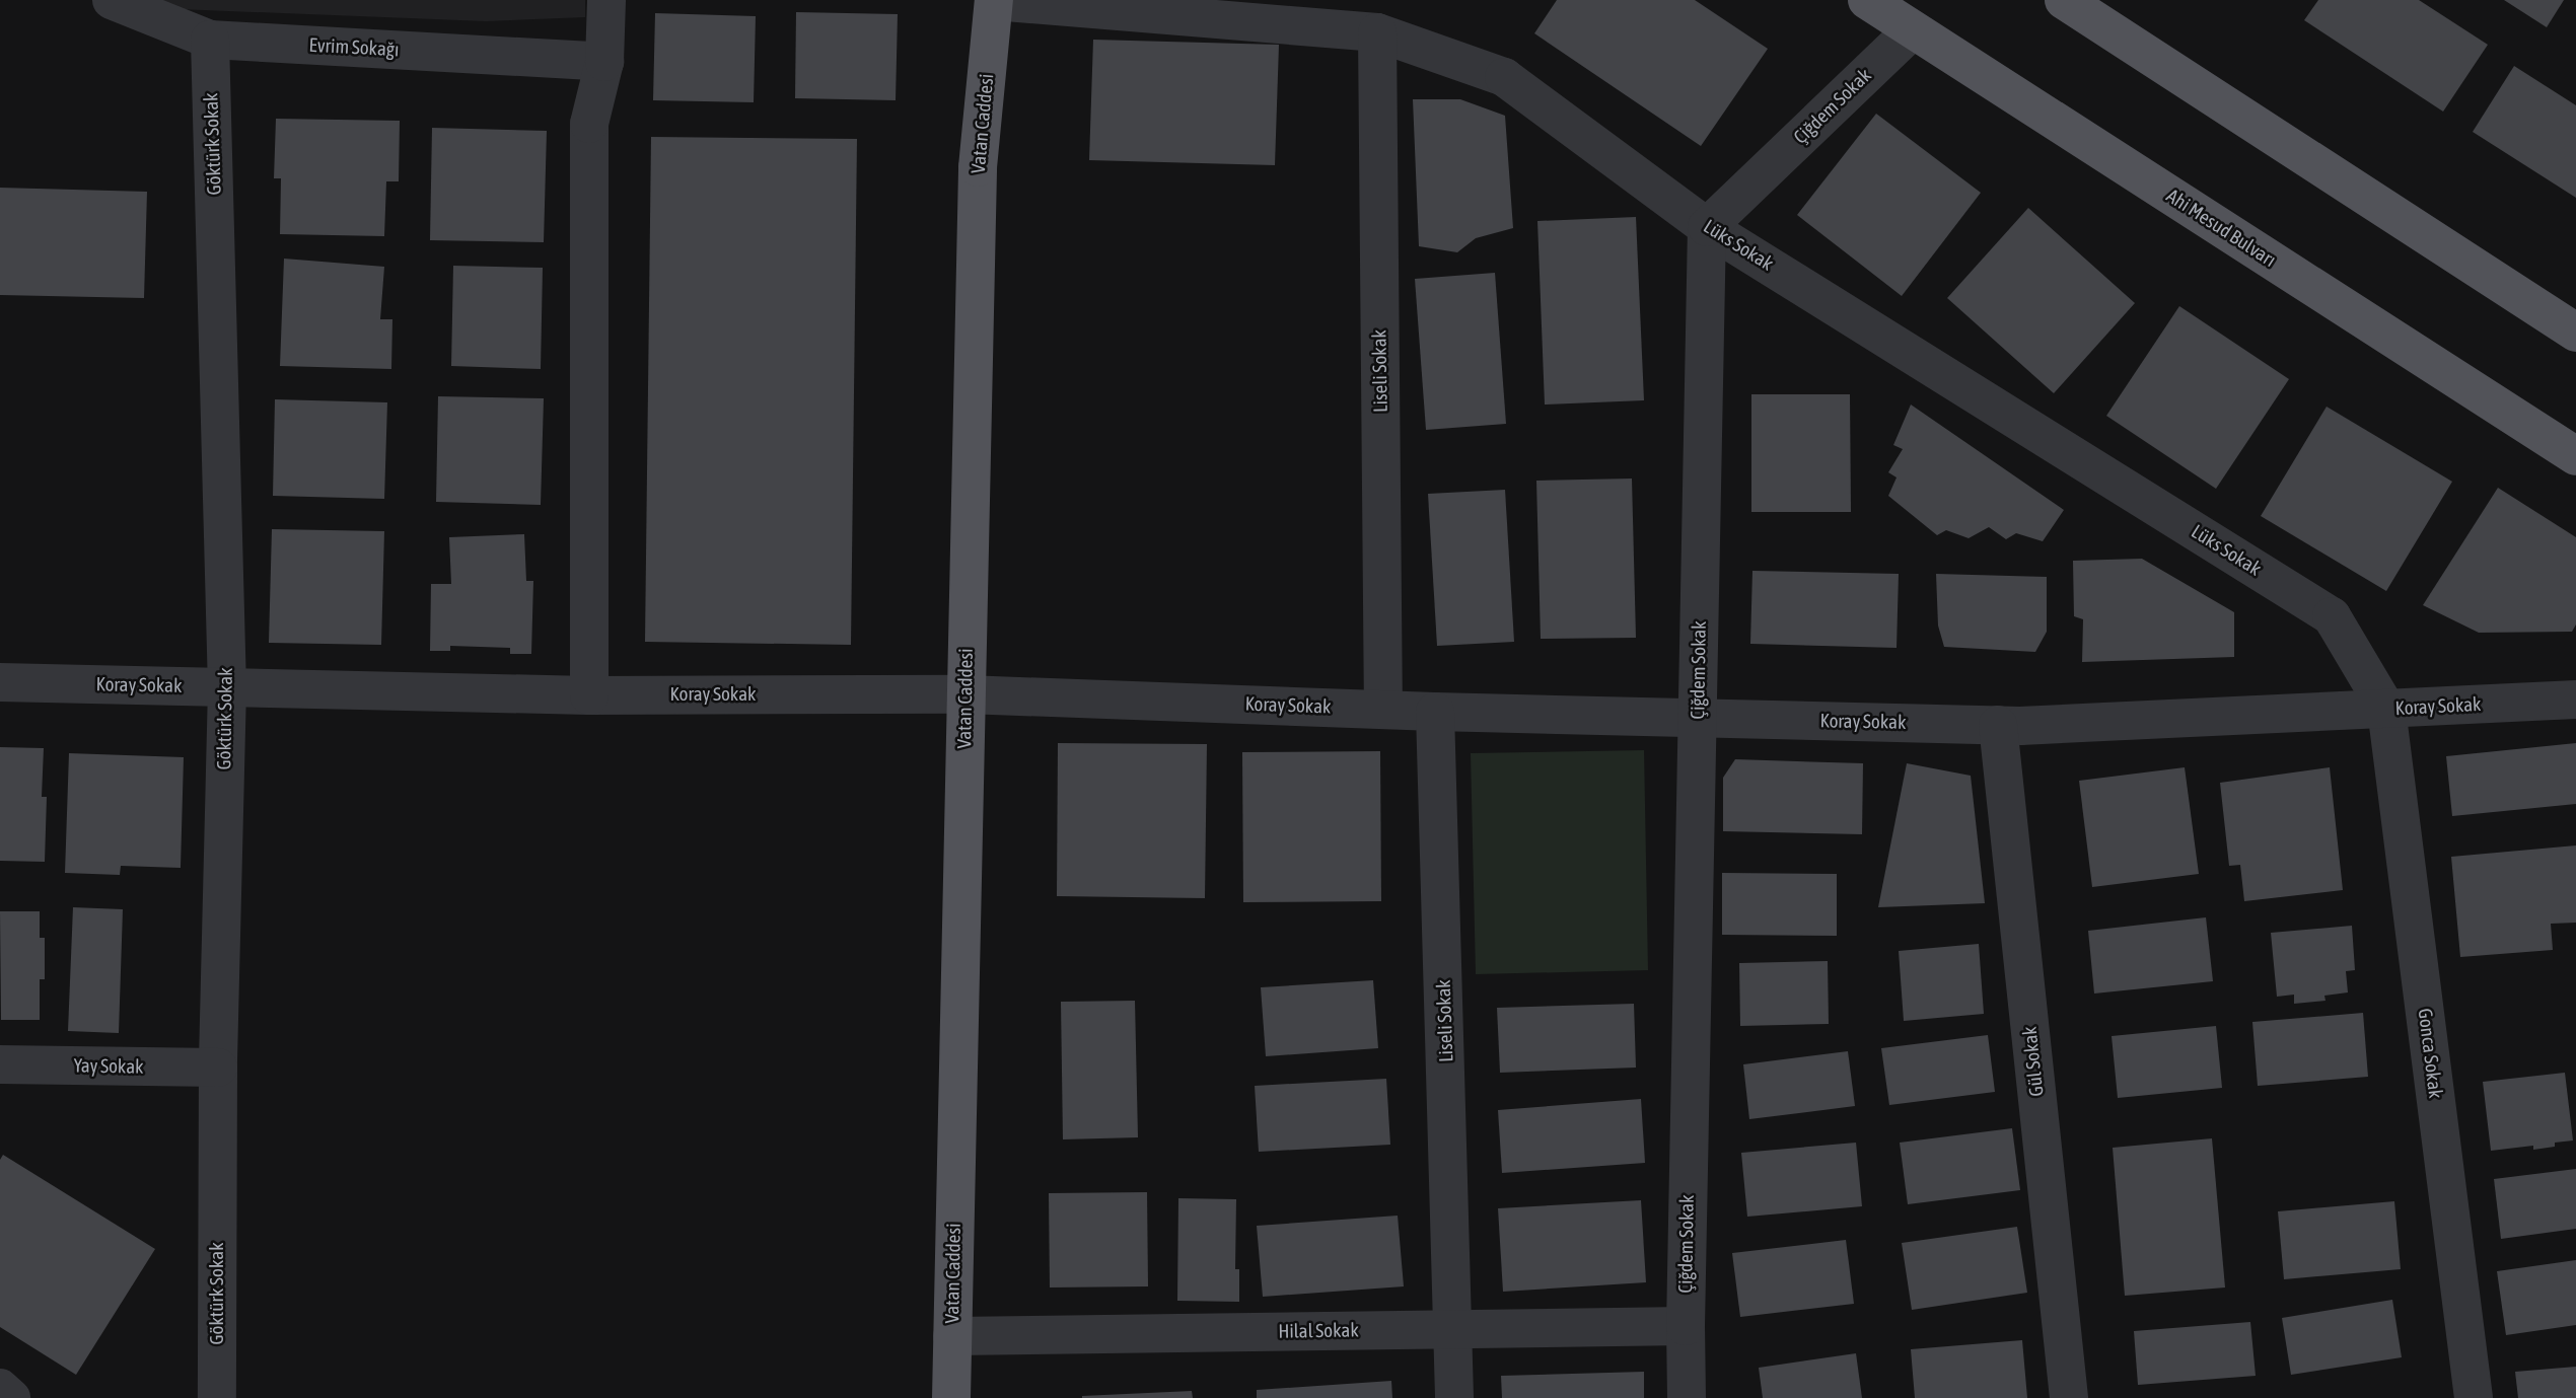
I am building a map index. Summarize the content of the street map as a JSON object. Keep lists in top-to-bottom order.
{
  "streets": {
    "main road": ["Vatan Caddesi", "Ahi Mesud Bulvarı"],
    "street": [
      "Evrim Sokağı",
      "Çiğdem Sokak",
      "Göktürk Sokak",
      "Lüks Sokak",
      "Liseli Sokak",
      "Koray Sokak",
      "Gonca Sokak",
      "Gül Sokak",
      "Yay Sokak",
      "Hilal Sokak"
    ]
  },
  "crossings": [
    ["Evrim Sokağı", "Göktürk Sokak"],
    ["Çiğdem Sokak", "Ahi Mesud Bulvarı"],
    ["Çiğdem Sokak", "Lüks Sokak"],
    ["Çiğdem Sokak", "Koray Sokak"],
    ["Çiğdem Sokak", "Hilal Sokak"],
    ["Vatan Caddesi", "Lüks Sokak"],
    ["Vatan Caddesi", "Koray Sokak"],
    ["Vatan Caddesi", "Hilal Sokak"],
    ["Göktürk Sokak", "Koray Sokak"],
    ["Göktürk Sokak", "Yay Sokak"],
    ["Lüks Sokak", "Liseli Sokak"],
    ["Lüks Sokak", "Koray Sokak"],
    ["Lüks Sokak", "Gonca Sokak"],
    ["Liseli Sokak", "Koray Sokak"],
    ["Liseli Sokak", "Hilal Sokak"],
    ["Koray Sokak", "Gonca Sokak"],
    ["Koray Sokak", "Gül Sokak"]
  ]
}
